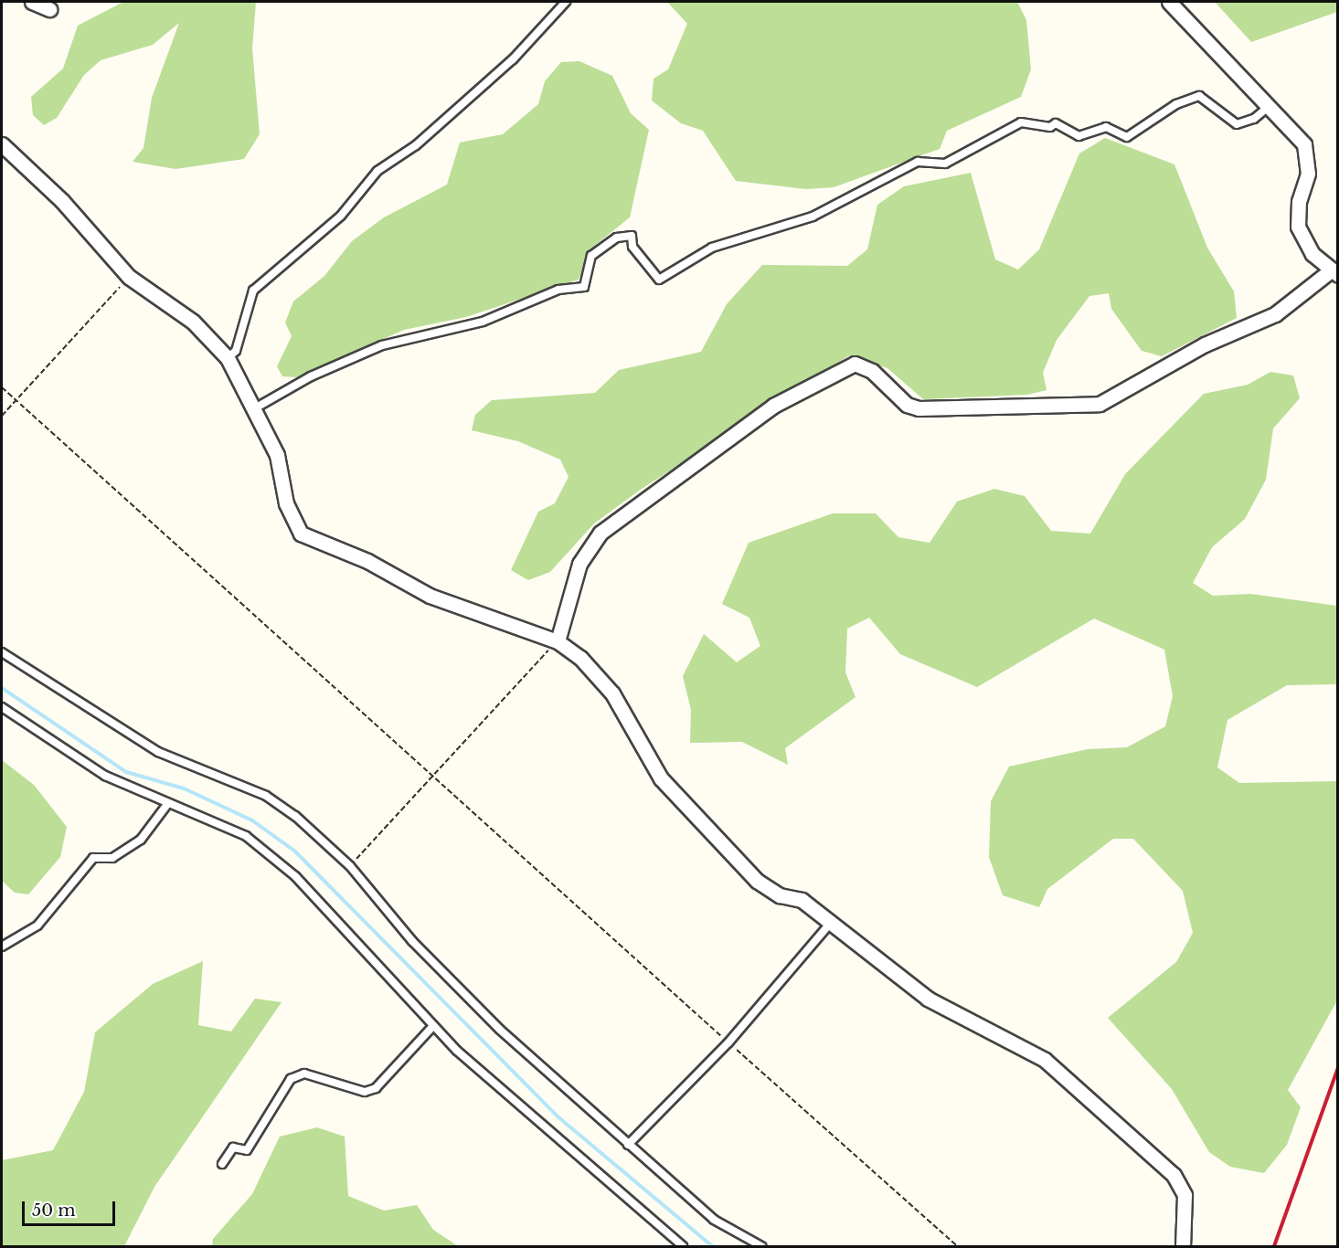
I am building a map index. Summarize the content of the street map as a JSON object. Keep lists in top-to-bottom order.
{
  "scale_bar": "50 m"
}
